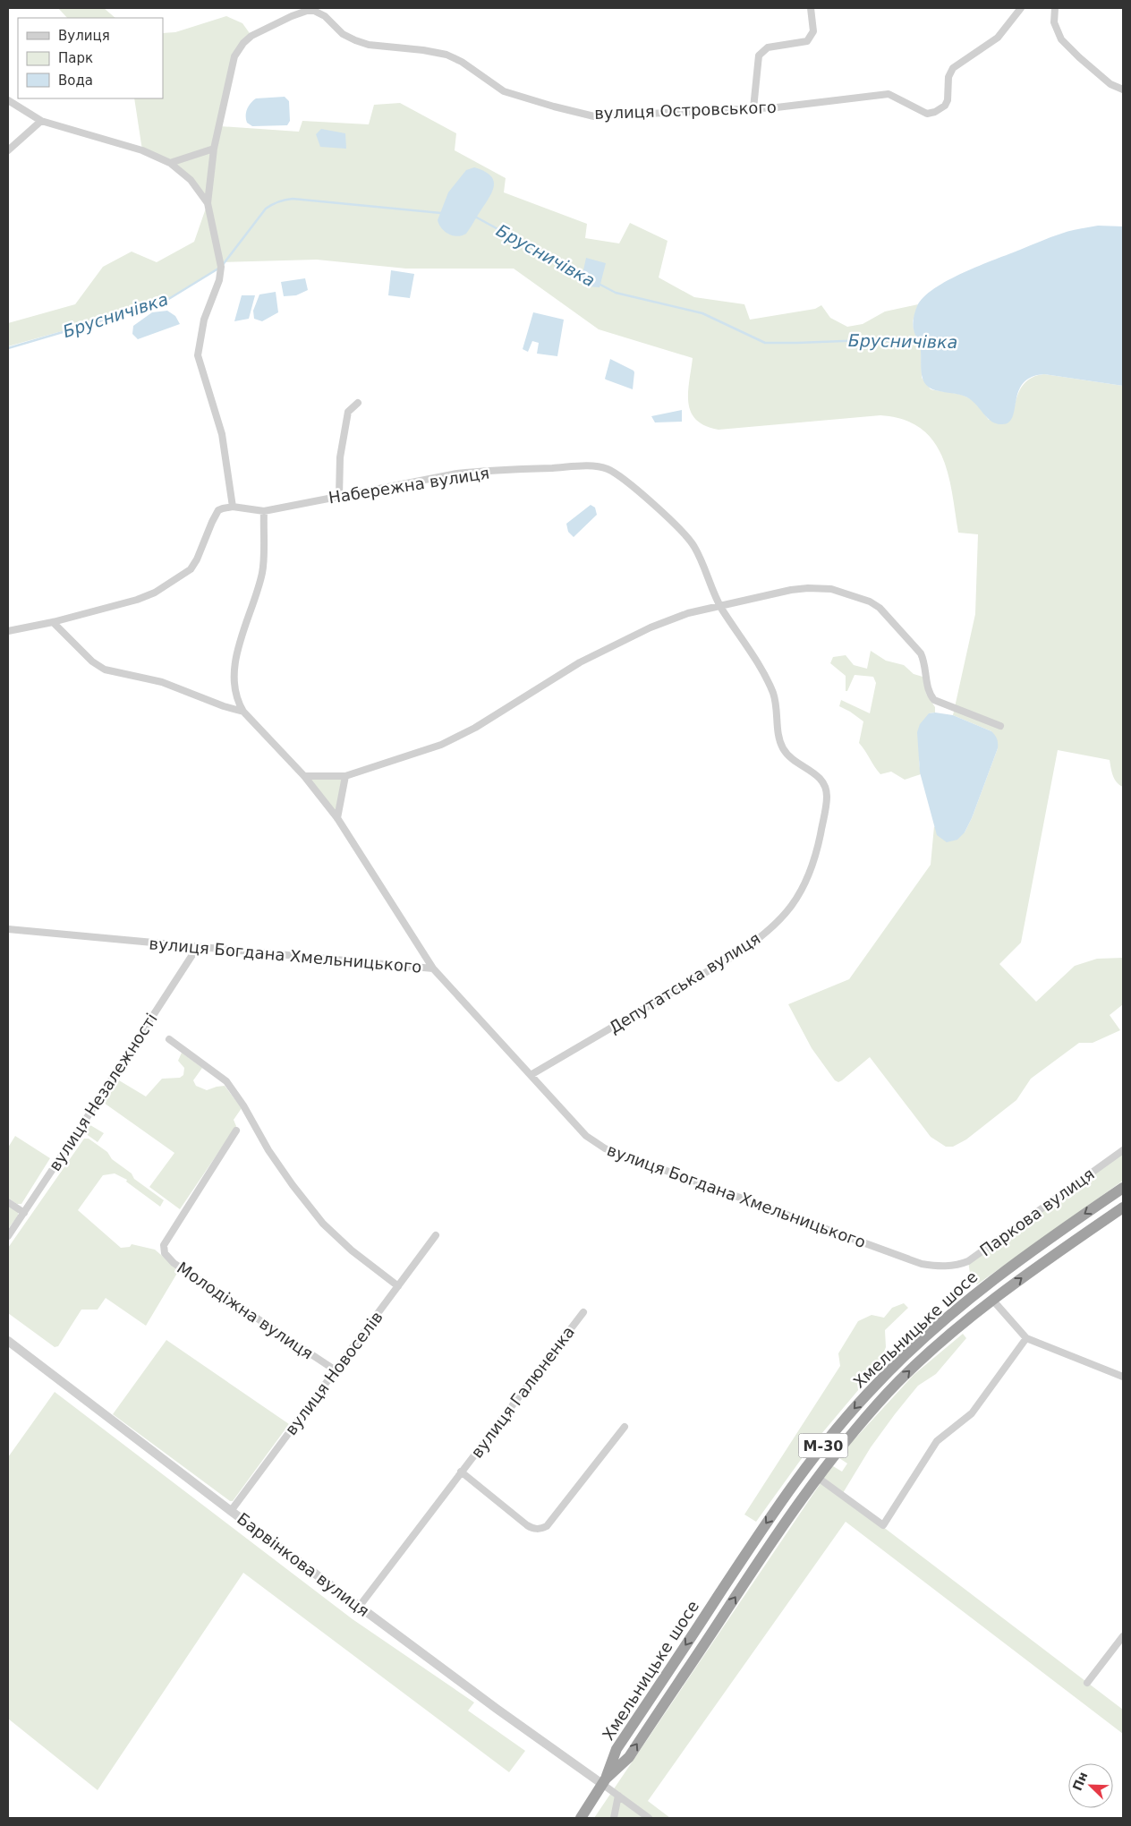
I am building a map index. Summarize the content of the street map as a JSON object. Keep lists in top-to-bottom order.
{
  "streets": {
    "highway": ["Хмельницьке шосе", "М-30"],
    "street": [
      "вулиця Островського",
      "Набережна вулиця",
      "вулиця Богдана Хмельницького",
      "Депутатська вулиця",
      "вулиця Незалежності",
      "Паркова вулиця",
      "Молодіжна вулиця",
      "вулиця Новоселів",
      "вулиця Галюненка",
      "Барвінкова вулиця"
    ]
  },
  "crossings": [
    ["Набережна вулиця", "Депутатська вулиця"],
    ["вулиця Богдана Хмельницького", "Депутатська вулиця"],
    ["вулиця Богдана Хмельницького", "вулиця Незалежності"],
    ["вулиця Богдана Хмельницького", "Паркова вулиця"],
    ["Молодіжна вулиця", "вулиця Новоселів"],
    ["Хмельницьке шосе", "М-30"],
    ["Хмельницьке шосе", "Барвінкова вулиця"],
    ["вулиця Новоселів", "Барвінкова вулиця"],
    ["вулиця Галюненка", "Барвінкова вулиця"],
    ["М-30", "Барвінкова вулиця"]
  ],
  "water": ["Брусничівка"],
  "legend": ["Вулиця", "Парк", "Вода"],
  "north": "top left"
}
